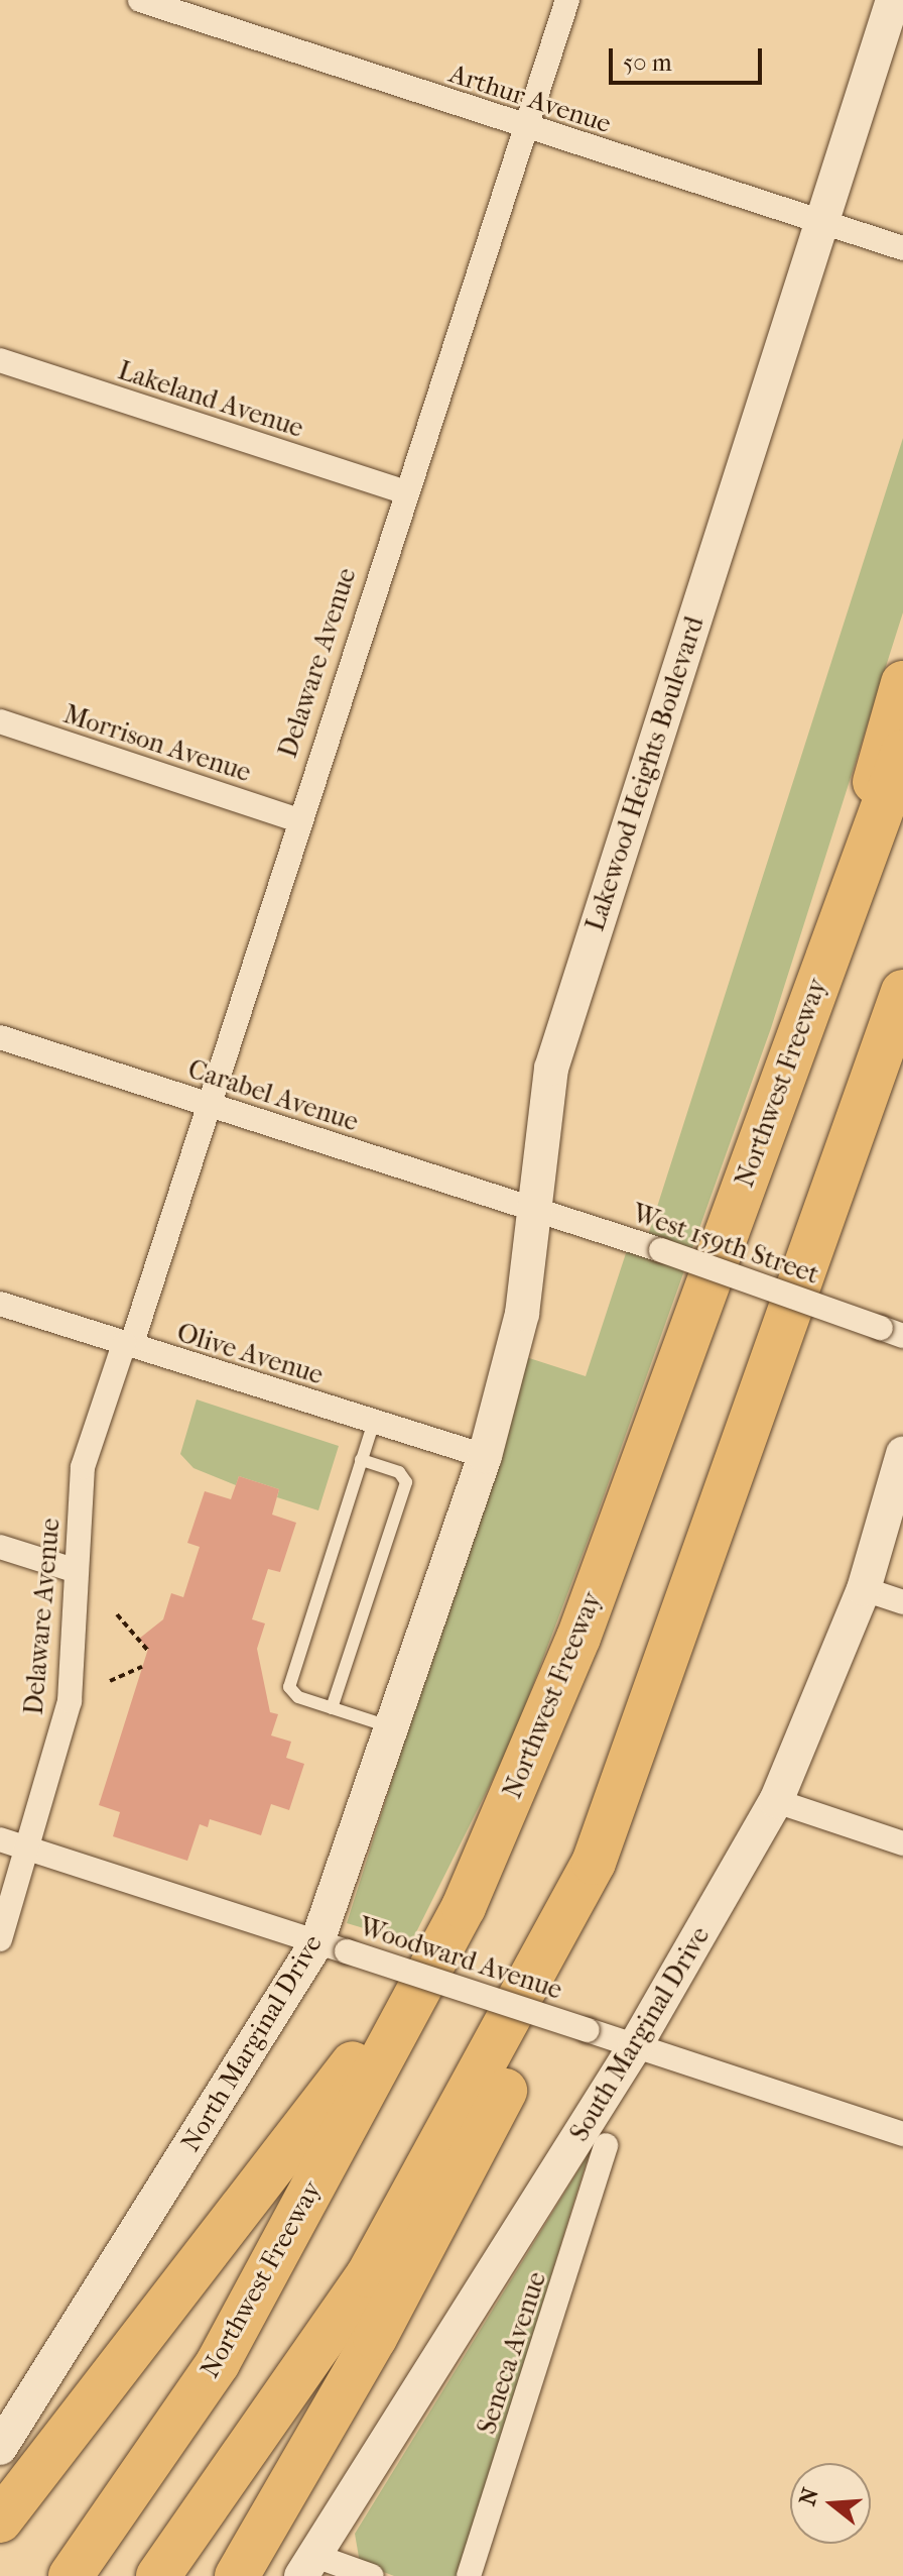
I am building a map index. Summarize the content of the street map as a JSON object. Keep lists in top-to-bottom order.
{
  "streets": {
    "highway": ["Northwest Freeway"],
    "main road": ["Lakewood Heights Boulevard", "South Marginal Drive", "North Marginal Drive"],
    "street": [
      "Arthur Avenue",
      "Lakeland Avenue",
      "Delaware Avenue",
      "Morrison Avenue",
      "Carabel Avenue",
      "West 159th Street",
      "Olive Avenue",
      "Woodward Avenue",
      "Seneca Avenue"
    ]
  },
  "crossings": [
    ["Arthur Avenue", "Delaware Avenue"],
    ["Arthur Avenue", "Lakewood Heights Boulevard"],
    ["Lakeland Avenue", "Delaware Avenue"],
    ["Delaware Avenue", "Morrison Avenue"],
    ["Delaware Avenue", "Carabel Avenue"],
    ["Delaware Avenue", "Olive Avenue"],
    ["Delaware Avenue", "Woodward Avenue"],
    ["Lakewood Heights Boulevard", "Carabel Avenue"],
    ["Lakewood Heights Boulevard", "West 159th Street"],
    ["Lakewood Heights Boulevard", "Olive Avenue"],
    ["Lakewood Heights Boulevard", "North Marginal Drive"],
    ["Carabel Avenue", "West 159th Street"],
    ["Woodward Avenue", "South Marginal Drive"],
    ["Woodward Avenue", "North Marginal Drive"]
  ],
  "scale_bar": "50 m",
  "north": "left"
}
